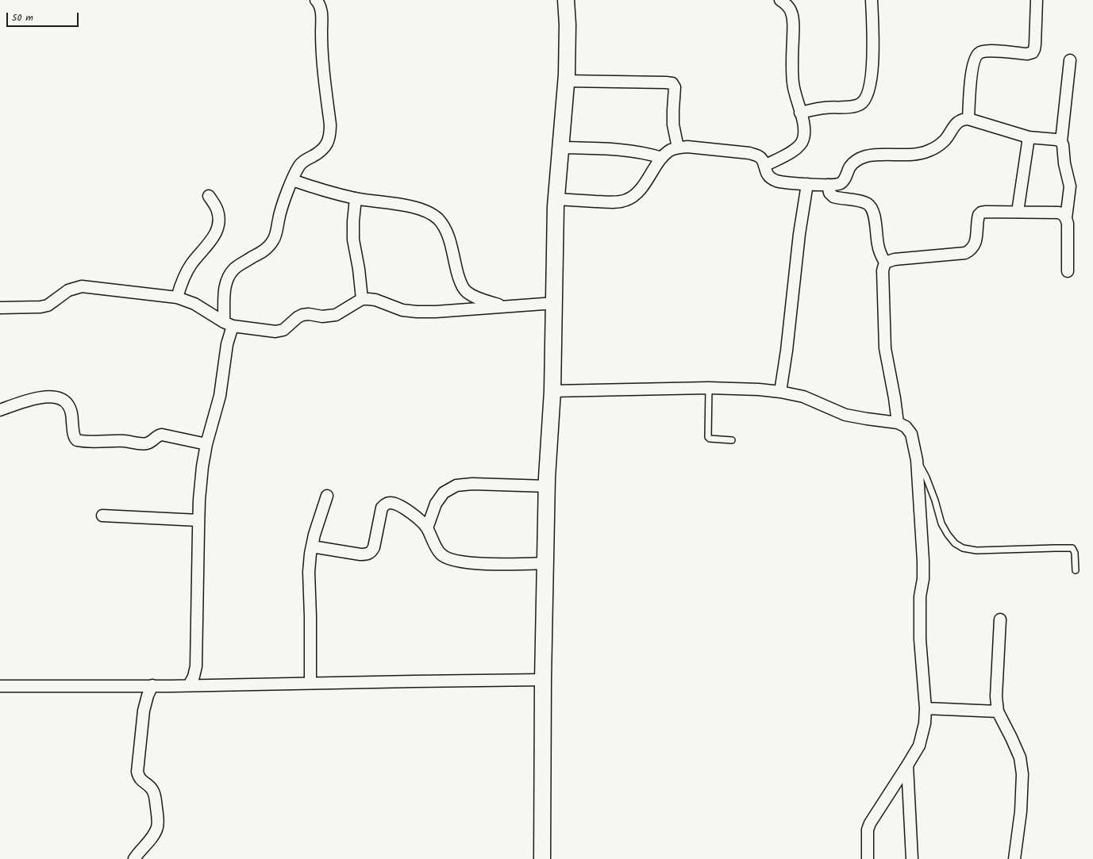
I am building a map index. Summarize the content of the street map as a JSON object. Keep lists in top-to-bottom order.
{
  "scale_bar": "50 m"
}
